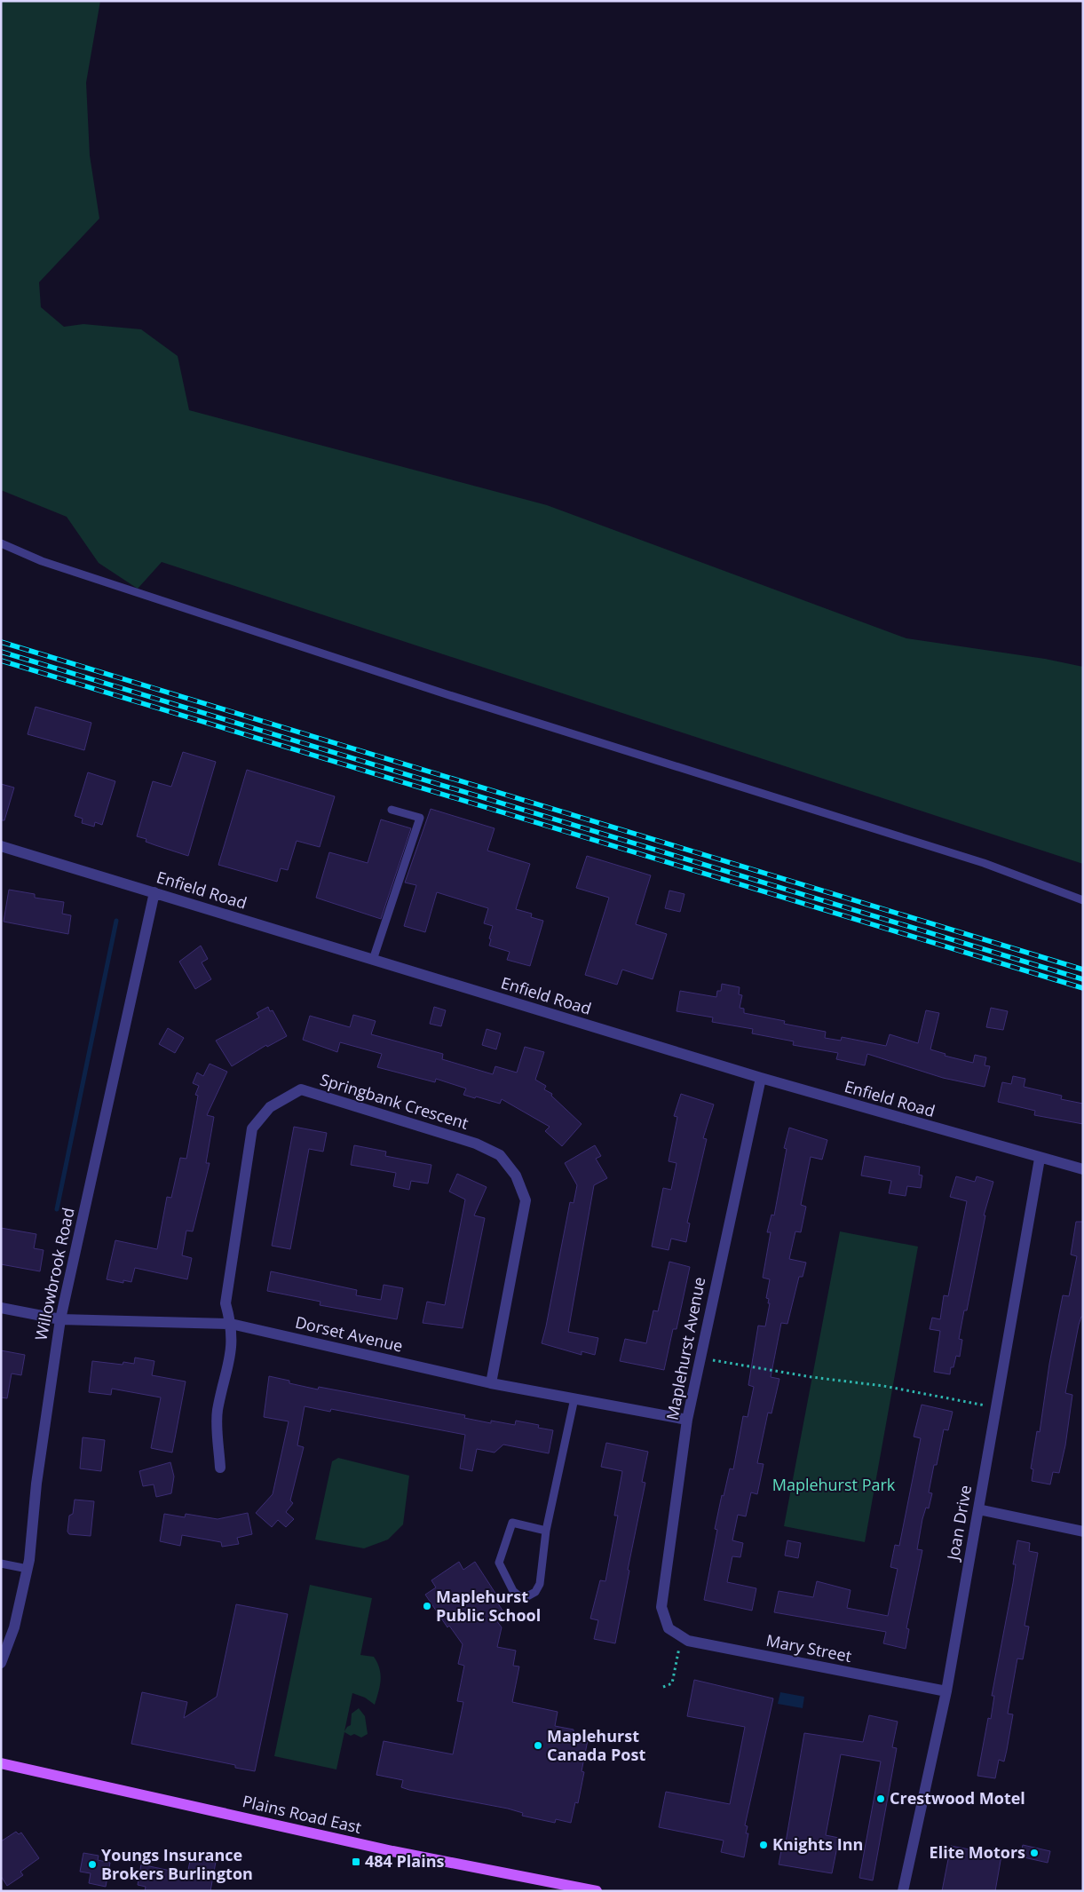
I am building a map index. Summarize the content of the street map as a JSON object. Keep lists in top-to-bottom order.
{
  "streets": {
    "main road": ["Plains Road East"],
    "street": [
      "Enfield Road",
      "Springbank Crescent",
      "Willowbrook Road",
      "Dorset Avenue",
      "Maplehurst Avenue",
      "Joan Drive",
      "Mary Street"
    ]
  },
  "crossings": [
    ["Enfield Road", "Willowbrook Road"],
    ["Enfield Road", "Maplehurst Avenue"],
    ["Enfield Road", "Joan Drive"],
    ["Springbank Crescent", "Dorset Avenue"],
    ["Willowbrook Road", "Dorset Avenue"],
    ["Dorset Avenue", "Maplehurst Avenue"],
    ["Maplehurst Avenue", "Mary Street"],
    ["Joan Drive", "Mary Street"]
  ],
  "parks": ["Maplehurst Park"],
  "places": {
    "other": [
      "Maplehurst Public School",
      "Maplehurst Canada Post",
      "Crestwood Motel",
      "Knights Inn",
      "Elite Motors",
      "Youngs Insurance Brokers Burlington"
    ],
    "transit": ["484 Plains"]
  }
}
